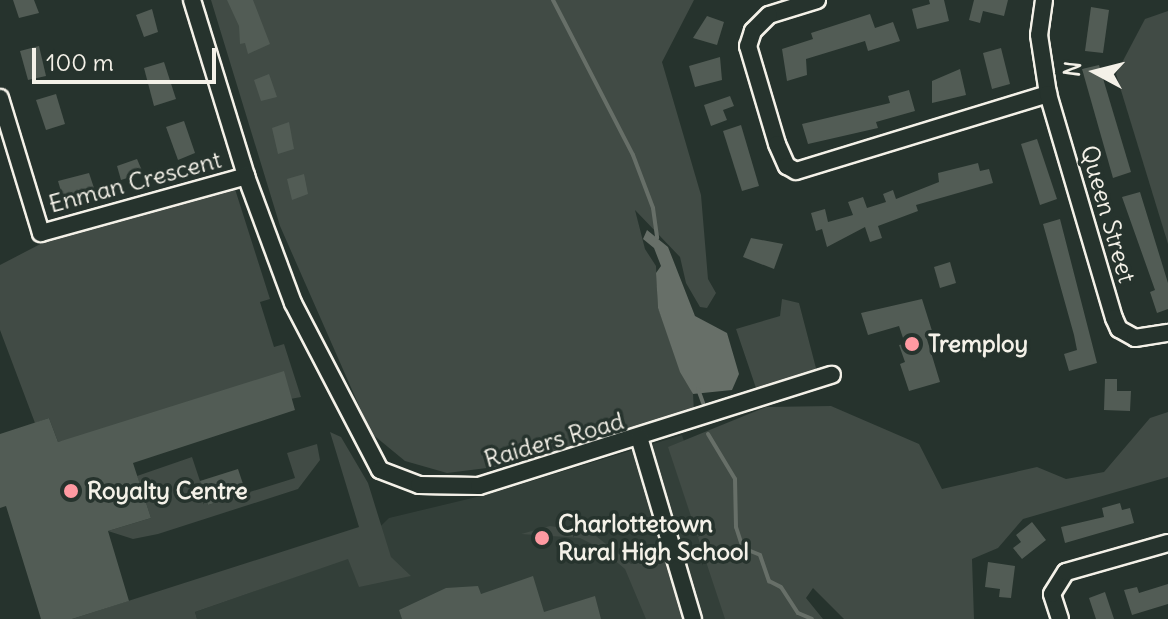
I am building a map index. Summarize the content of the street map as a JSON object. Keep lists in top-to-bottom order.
{
  "streets": {
    "street": ["Enman Crescent", "Queen Street", "Raiders Road"]
  },
  "crossings": [
    ["Enman Crescent", "Raiders Road"]
  ],
  "places": ["Tremploy", "Royalty Centre", "Charlottetown Rural High School"],
  "scale_bar": "100 m",
  "north": "left"
}
